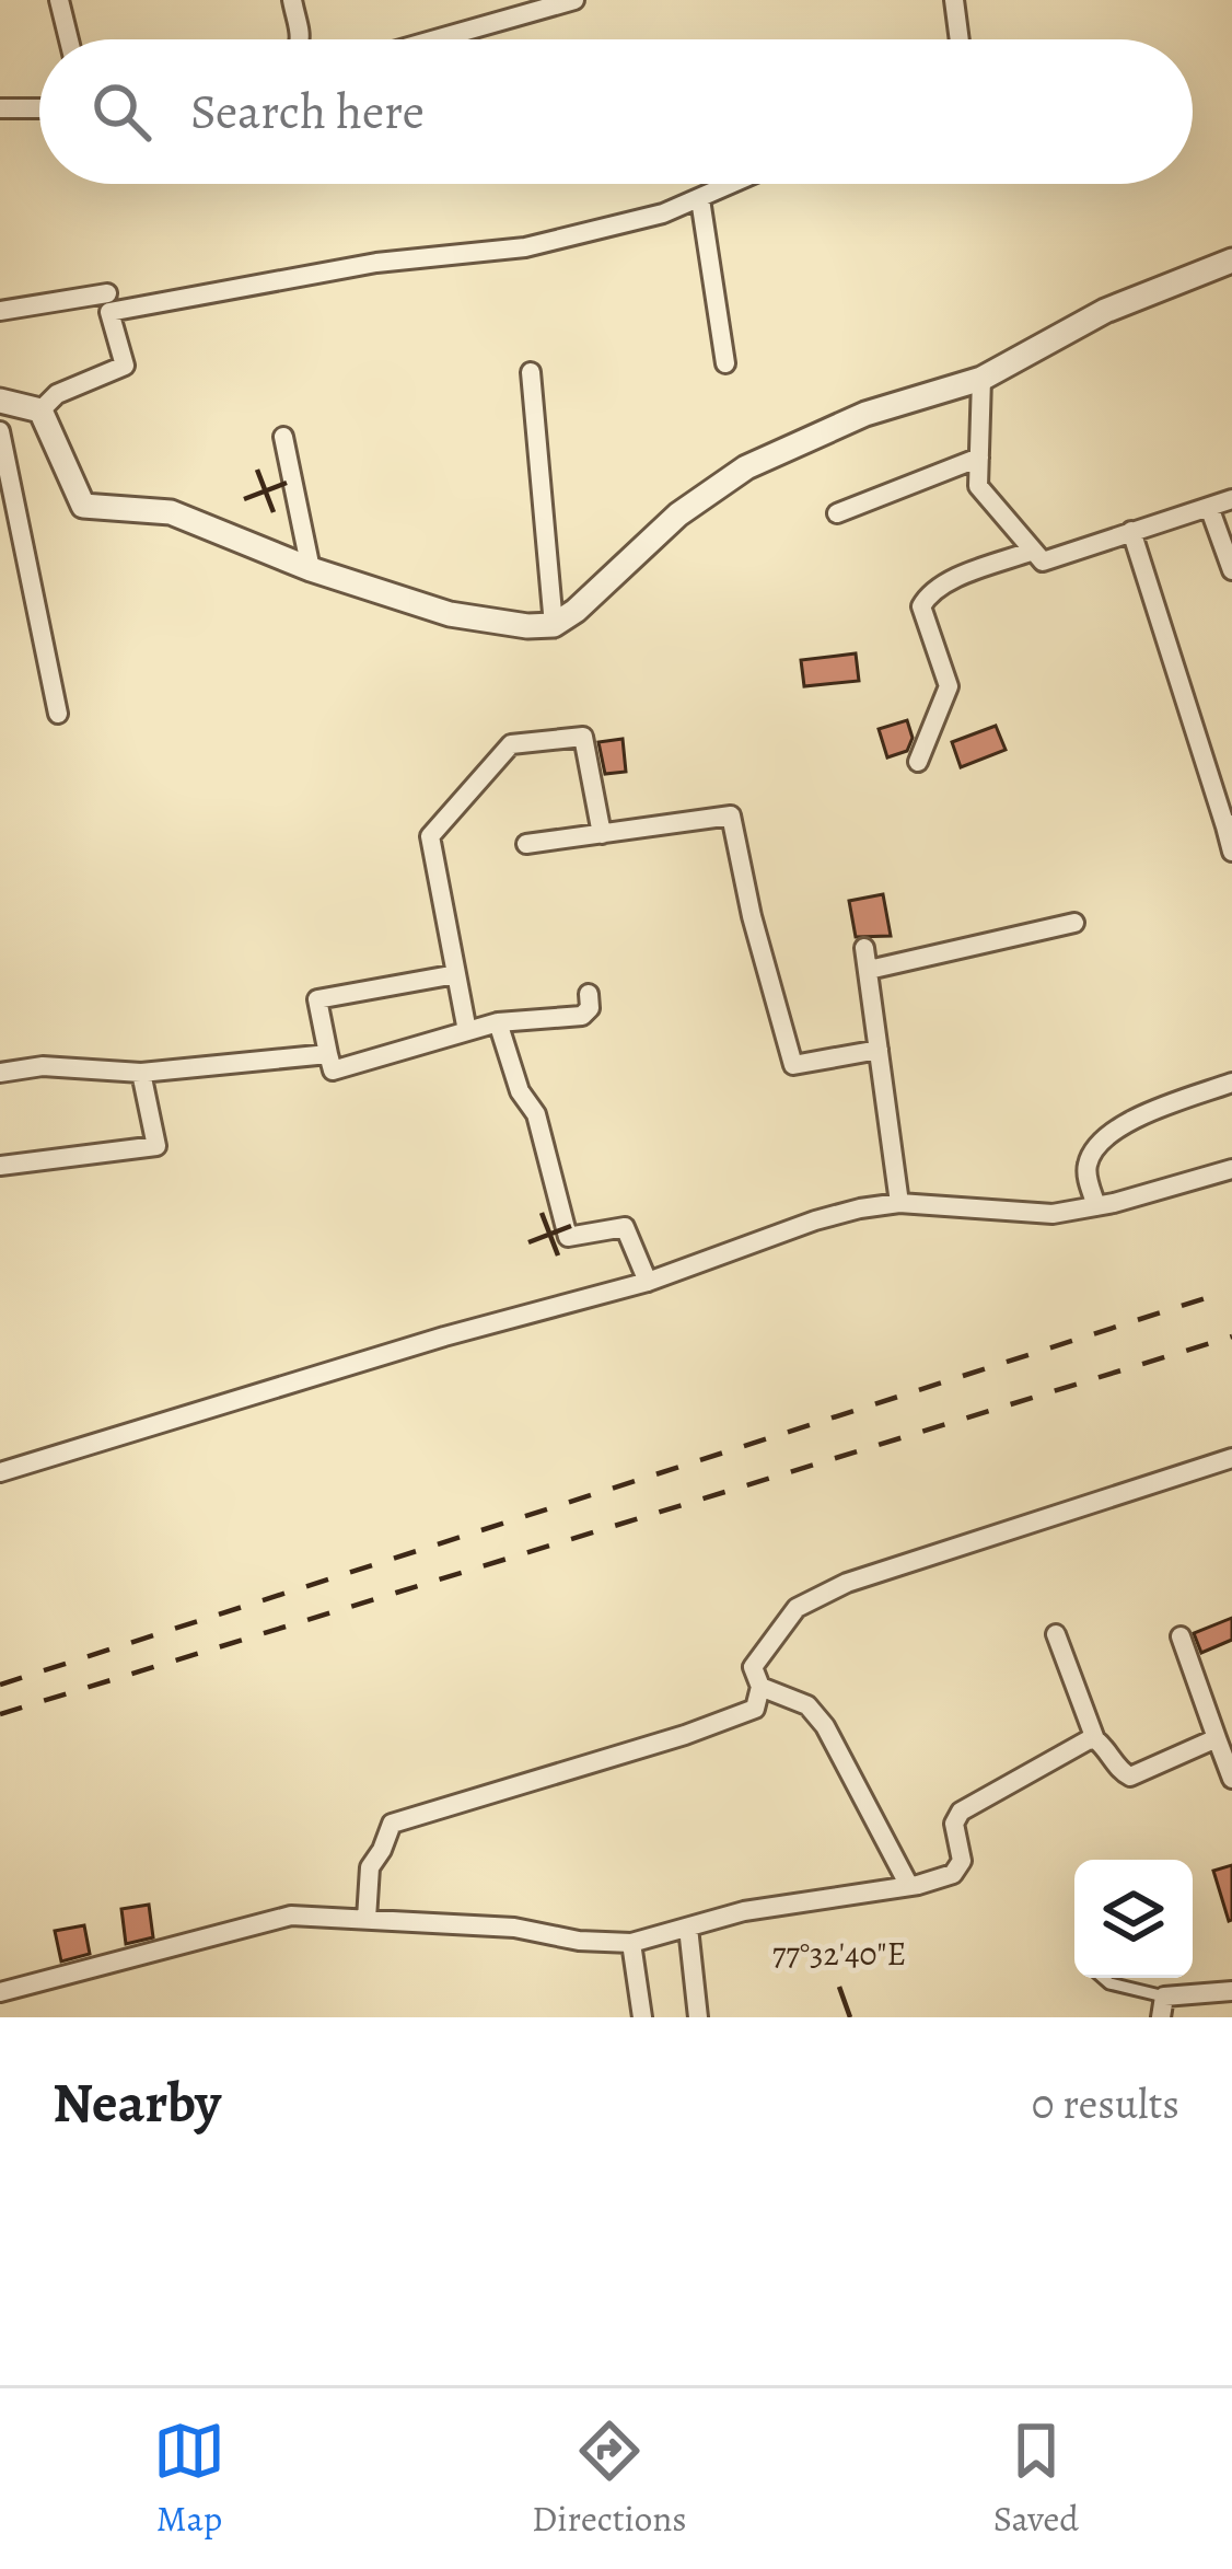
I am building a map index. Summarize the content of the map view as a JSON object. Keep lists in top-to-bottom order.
{
  "page": {
    "search": "Search here",
    "heading": ["Nearby", "0 results"],
    "nav": ["Map", "Directions", "Saved"]
  },
  "coordinates": ["77°32'40\"E"]
}
